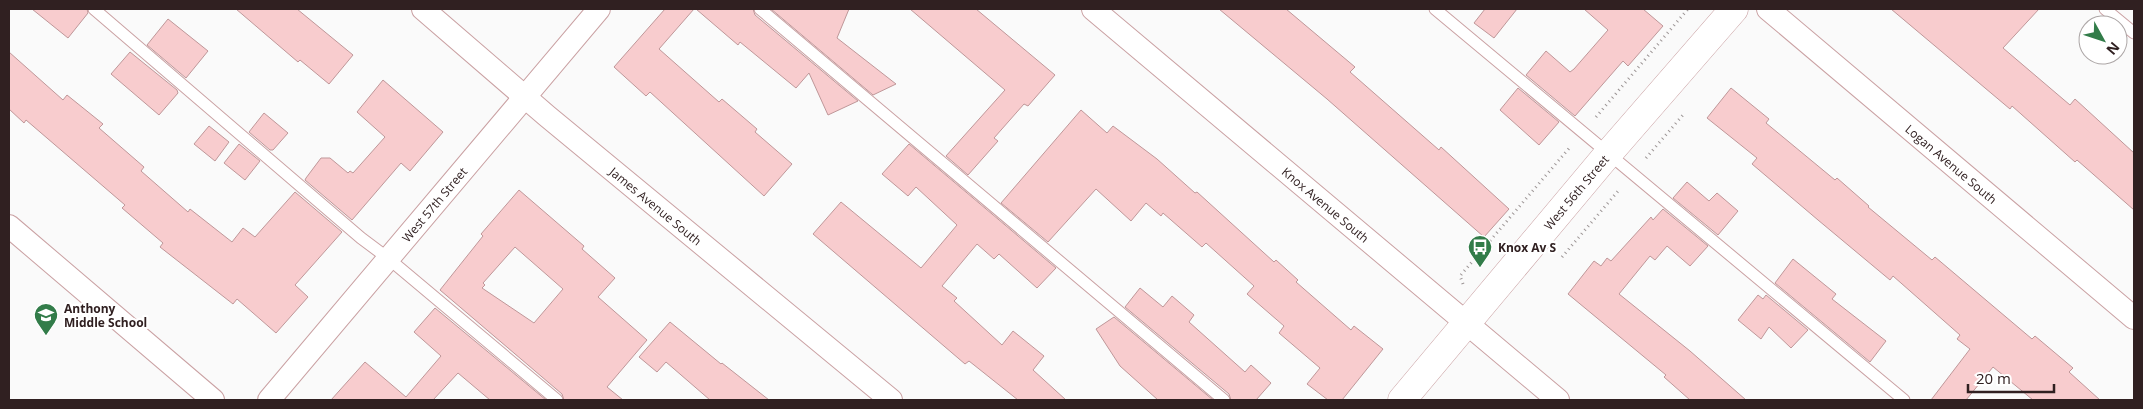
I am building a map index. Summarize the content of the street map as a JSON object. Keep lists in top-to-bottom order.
{
  "streets": {
    "street": [
      "Logan Avenue South",
      "West 56th Street",
      "West 57th Street",
      "Knox Avenue South",
      "James Avenue South"
    ]
  },
  "crossings": [
    ["West 56th Street", "Knox Avenue South"],
    ["West 57th Street", "James Avenue South"]
  ],
  "places": {
    "bus stop": ["Knox Av S"],
    "school or university": ["Anthony Middle School"]
  },
  "scale_bar": "20 m",
  "north": "bottom right"
}
